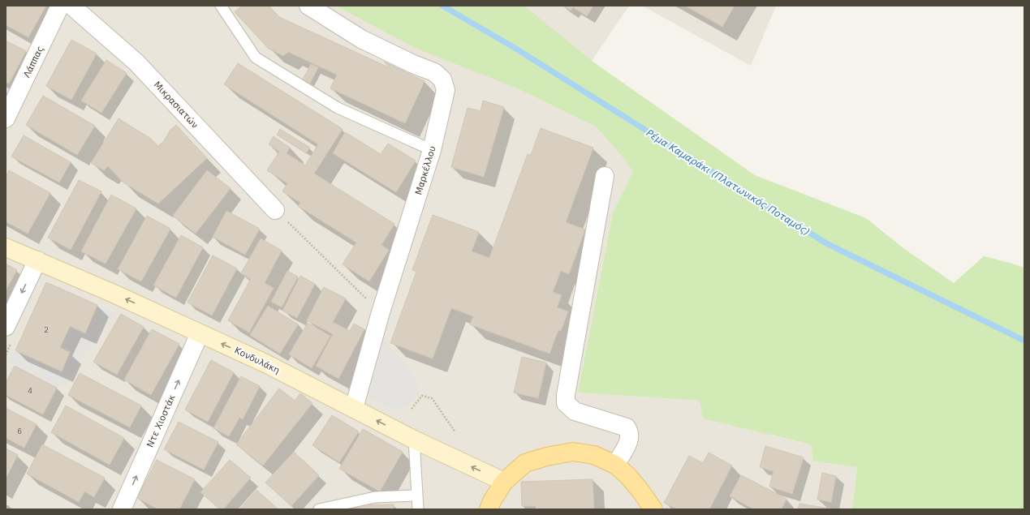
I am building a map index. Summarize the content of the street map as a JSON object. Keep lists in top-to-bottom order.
{
  "streets": {
    "main road": ["Κονδυλάκη"],
    "street": [
      "Λάππας",
      "Μικρασιατών",
      "Μαρκέλλου",
      "Ντε Χιοστάκ"
    ]
  },
  "crossings": [
    ["Μαρκέλλου", "Κονδυλάκη"],
    ["Κονδυλάκη", "Ντε Χιοστάκ"]
  ],
  "one_way": ["Κονδυλάκη", "Ντε Χιοστάκ"],
  "water": ["Ρέμα Καμαράκι (Πλατωνικός Ποταμός)"],
  "house_numbers": ["2", "4", "6"]
}
